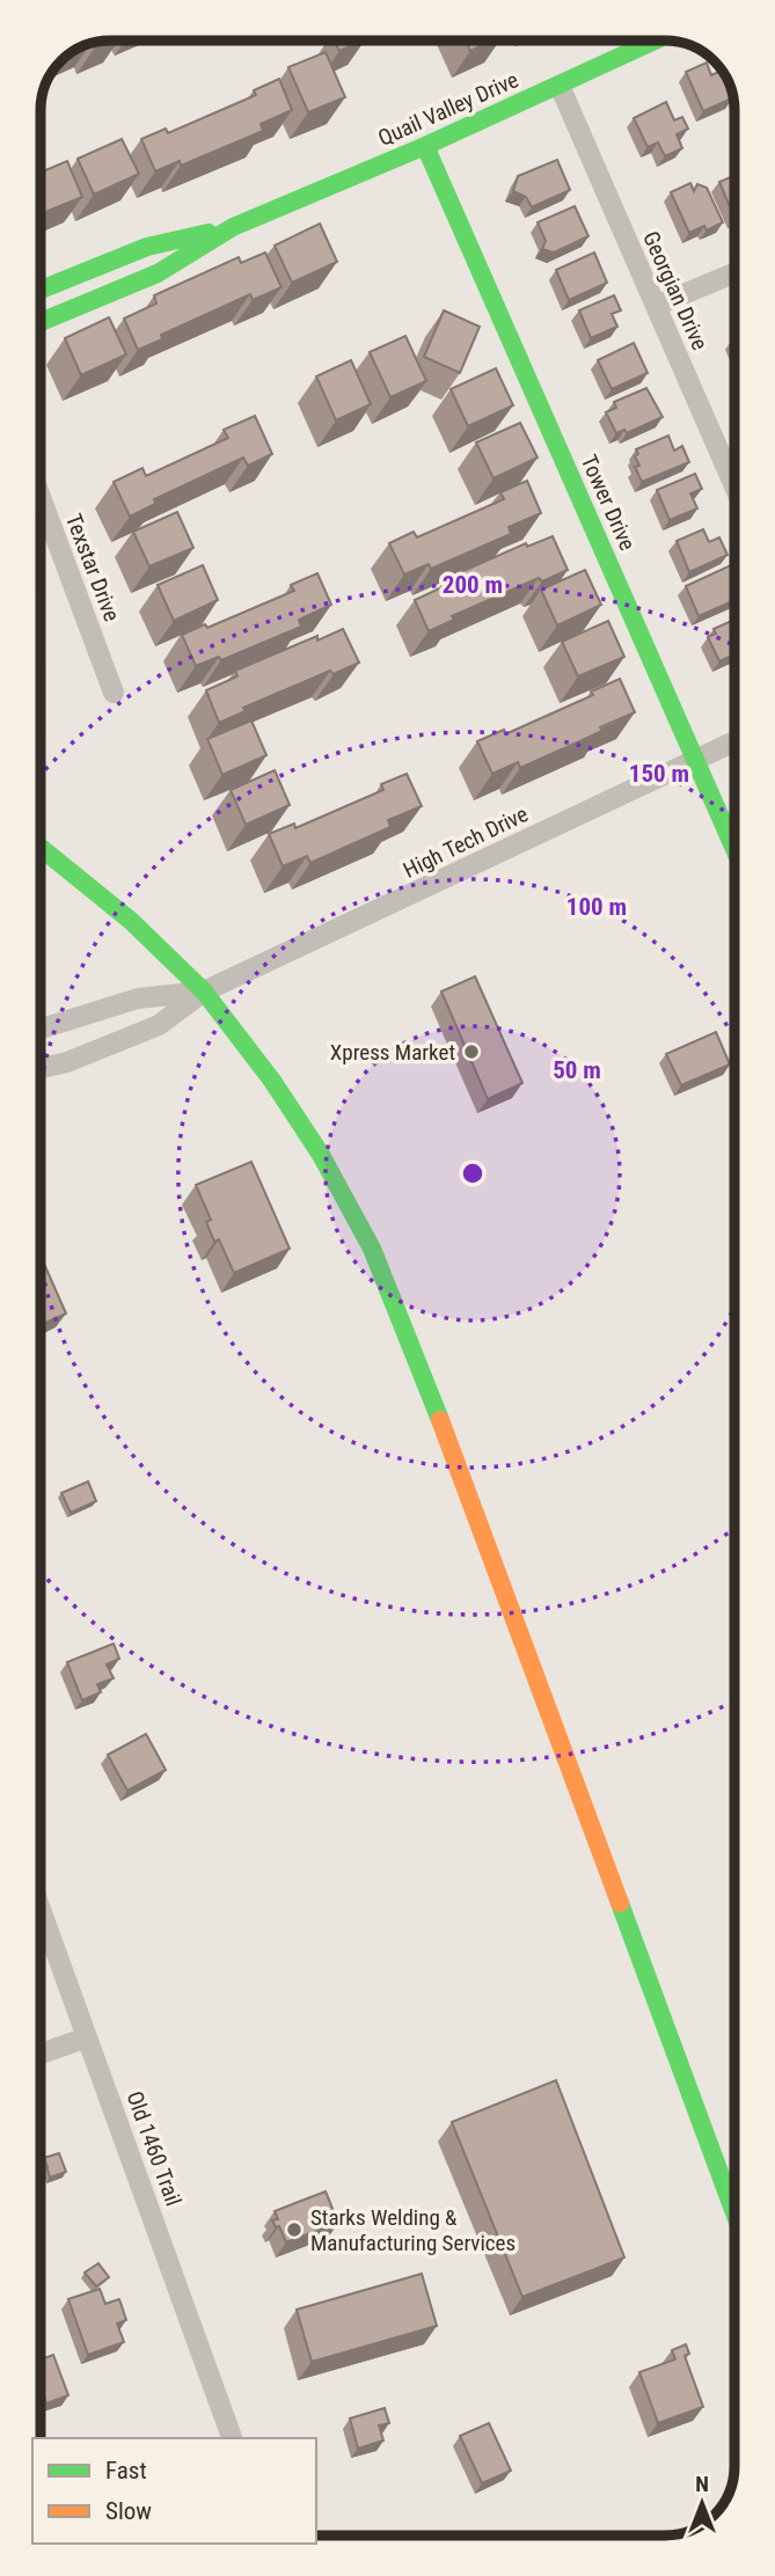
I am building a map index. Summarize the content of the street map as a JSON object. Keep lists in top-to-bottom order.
{
  "streets": {
    "street": [
      "Quail Valley Drive",
      "Georgian Drive",
      "Tower Drive",
      "Texstar Drive",
      "High Tech Drive",
      "Old 1460 Trail"
    ]
  },
  "crossings": [
    ["Quail Valley Drive", "Georgian Drive"],
    ["Quail Valley Drive", "Tower Drive"],
    ["Tower Drive", "High Tech Drive"]
  ],
  "places": ["Xpress Market", "Starks Welding & Manufacturing Services"],
  "legend": ["Fast", "Slow"],
  "north": "top",
  "rings": [
    "200 m",
    "150 m",
    "100 m",
    "50 m"
  ]
}
